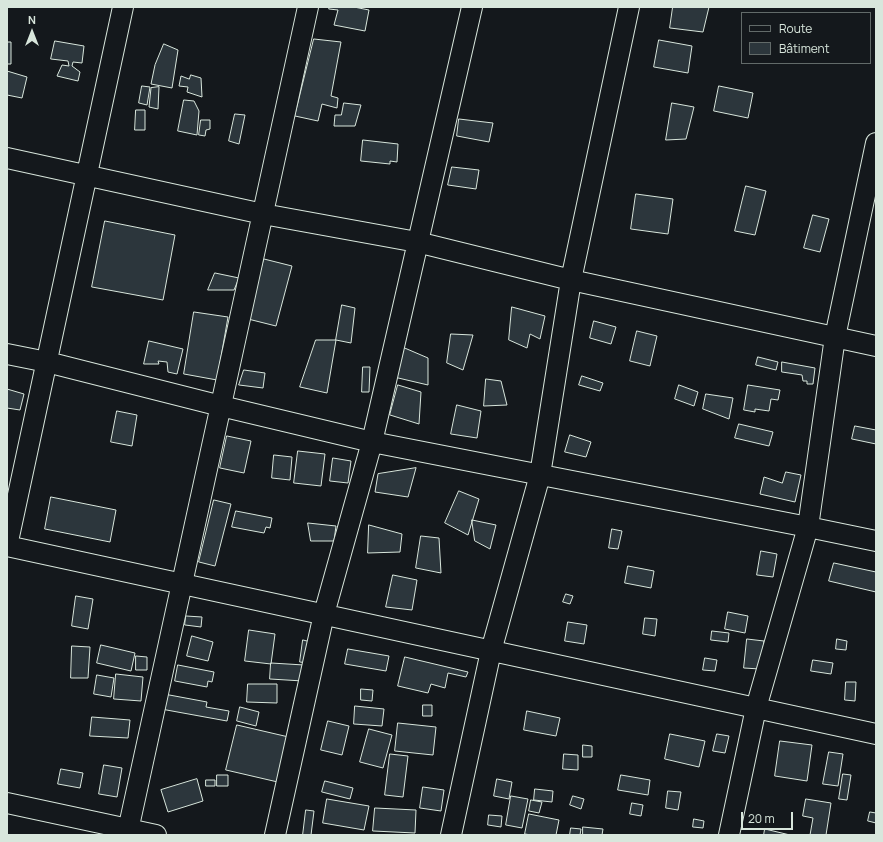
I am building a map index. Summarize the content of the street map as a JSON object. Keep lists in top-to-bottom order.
{
  "legend": ["Route", "Bâtiment"],
  "scale_bar": "20 m",
  "north": "top"
}
